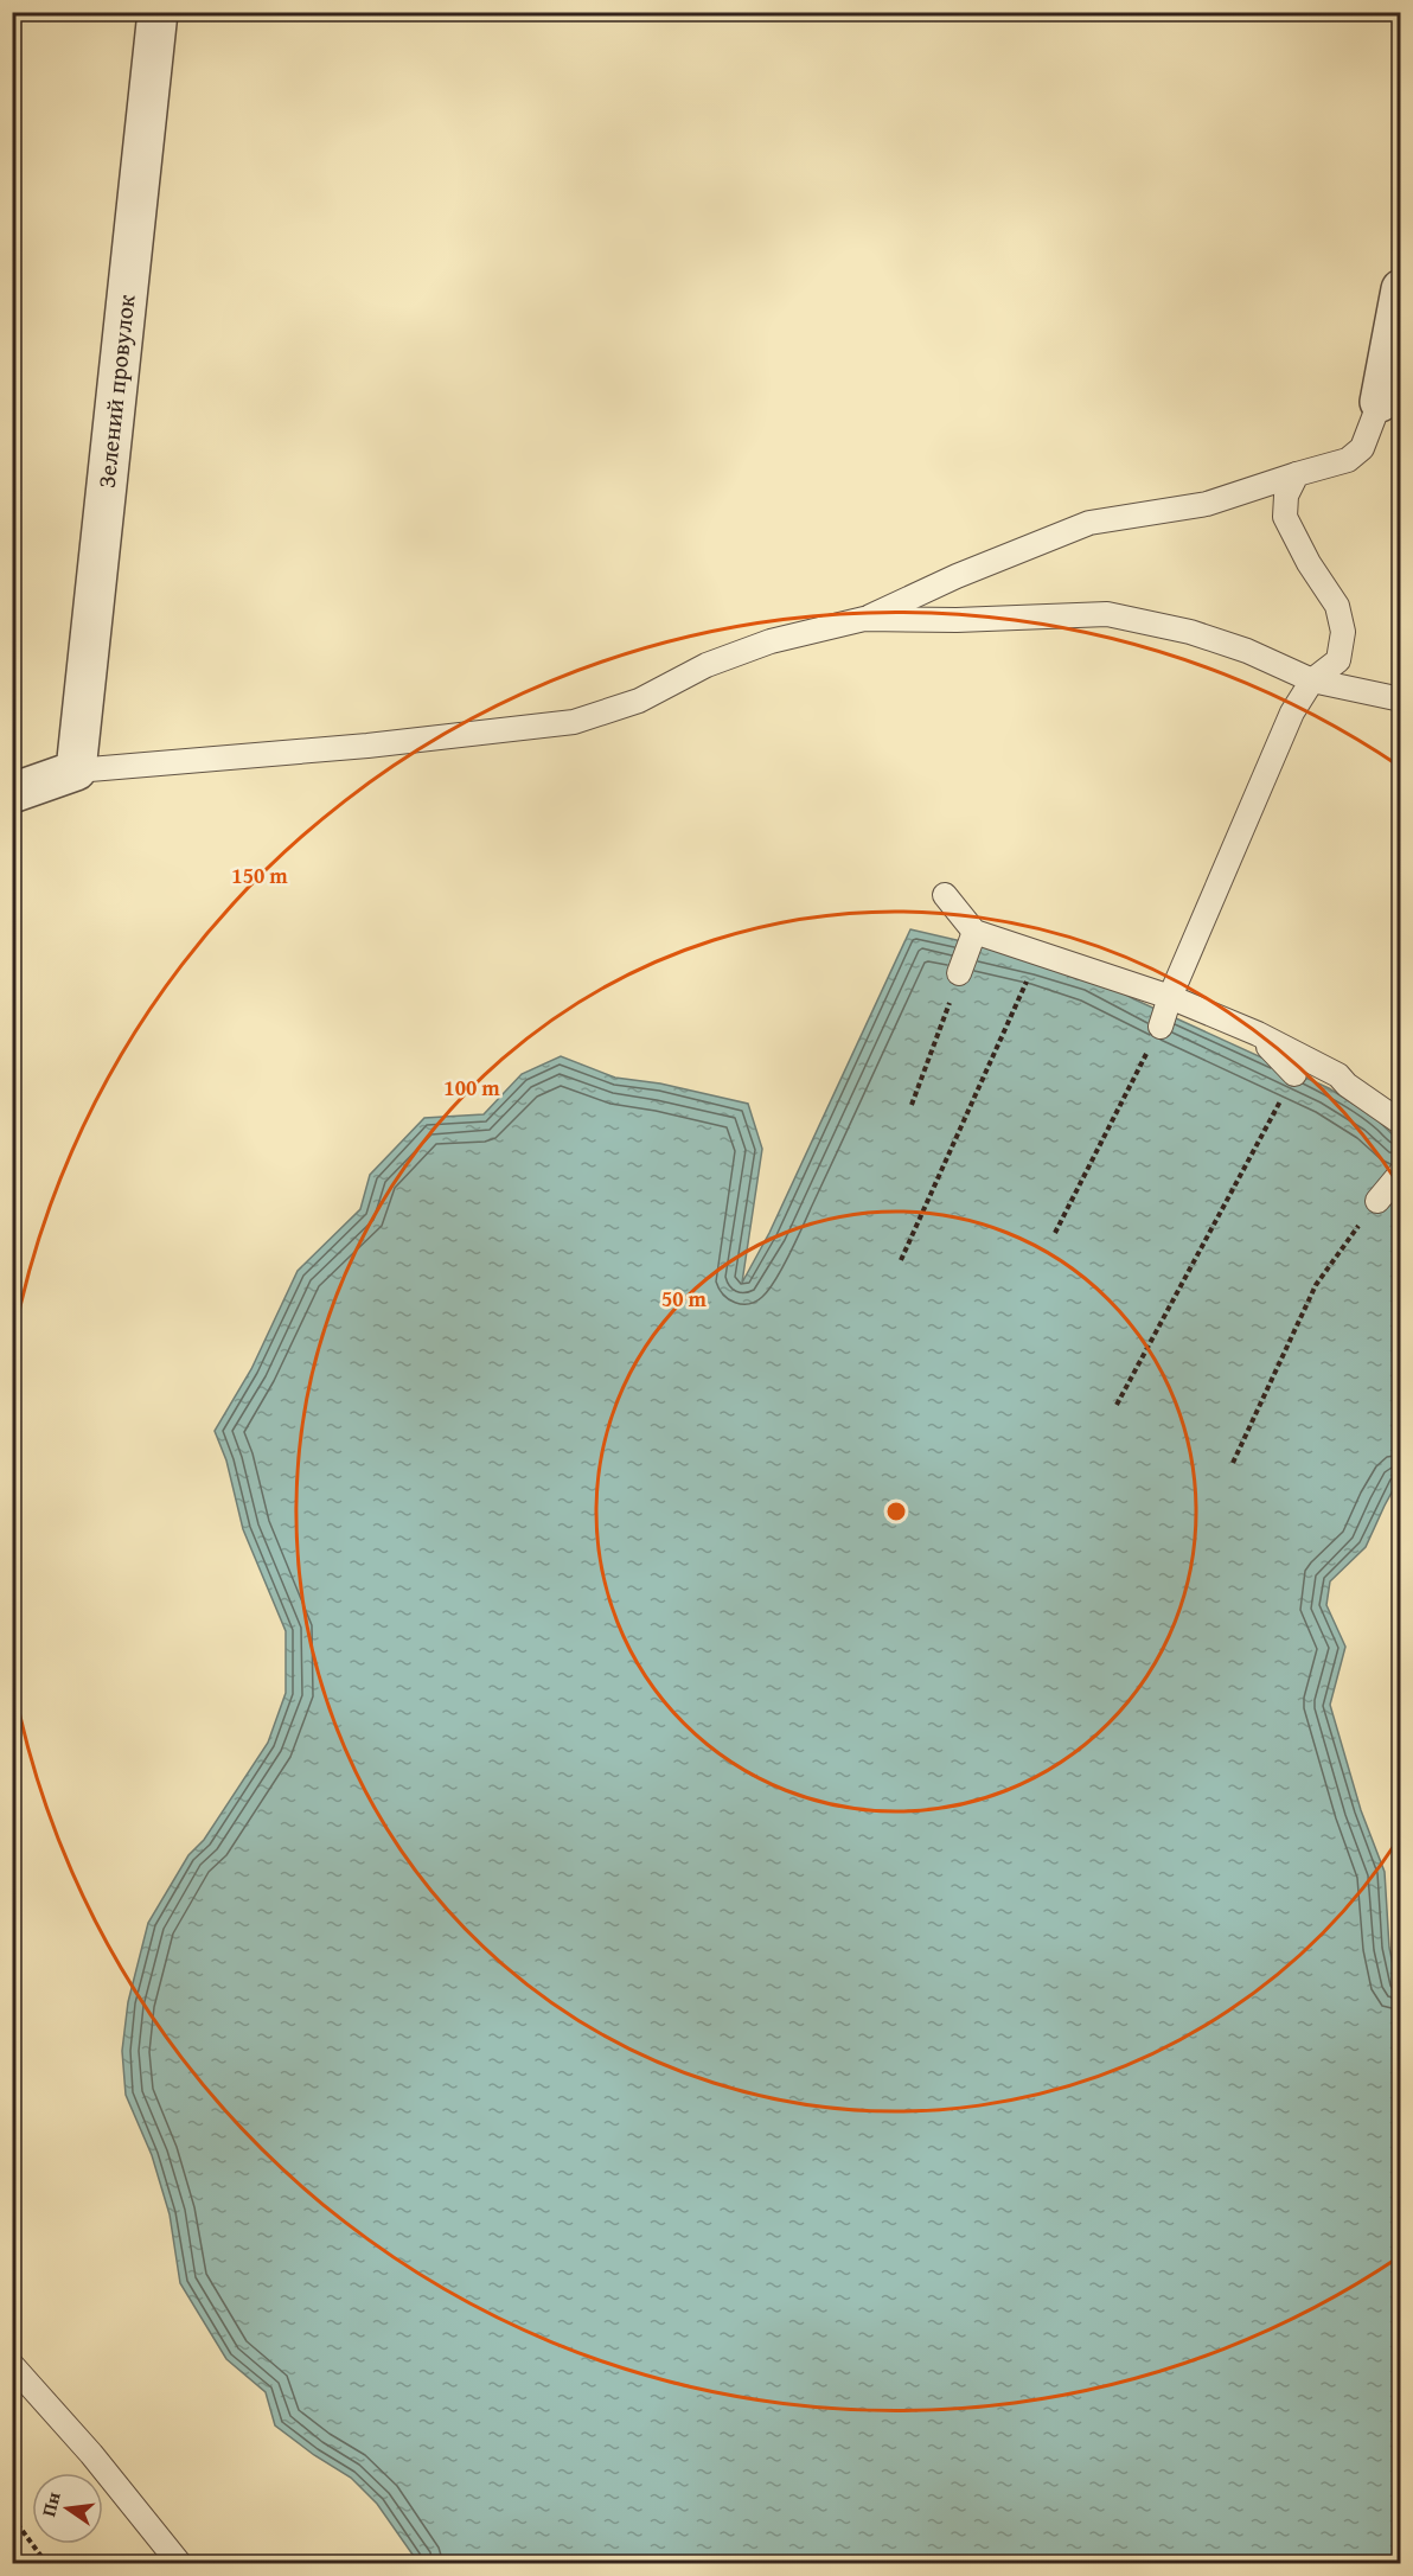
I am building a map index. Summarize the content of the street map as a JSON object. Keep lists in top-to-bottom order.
{
  "streets": {
    "street": ["Зелений провулок"]
  },
  "north": "left",
  "rings": ["150 m", "100 m", "50 m"]
}
